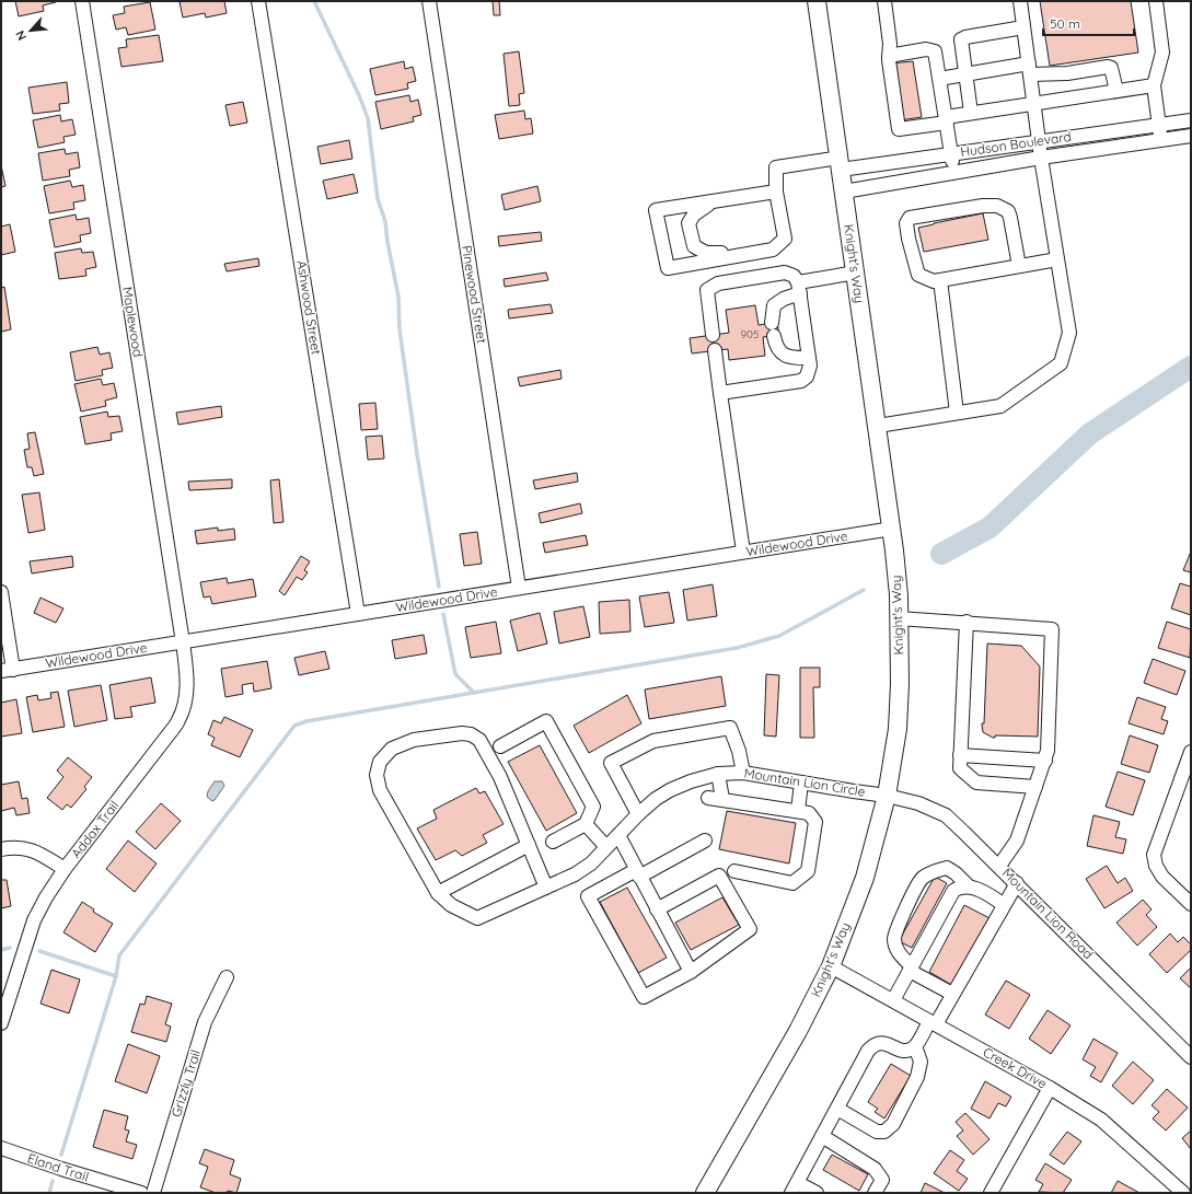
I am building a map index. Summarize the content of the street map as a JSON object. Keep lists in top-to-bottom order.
{
  "streets": {
    "main road": ["Knight's Way"],
    "street": [
      "Hudson Boulevard",
      "Pinewood Street",
      "Ashwood Street",
      "Maplewood",
      "Wildewood Drive",
      "Mountain Lion Circle",
      "Addax Trail",
      "Mountain Lion Road",
      "Creek Drive",
      "Grizzly Trail",
      "Eland Trail"
    ]
  },
  "crossings": [
    ["Hudson Boulevard", "Knight's Way"],
    ["Knight's Way", "Wildewood Drive"],
    ["Knight's Way", "Mountain Lion Circle"],
    ["Knight's Way", "Mountain Lion Road"],
    ["Knight's Way", "Creek Drive"],
    ["Pinewood Street", "Wildewood Drive"],
    ["Ashwood Street", "Wildewood Drive"],
    ["Maplewood", "Wildewood Drive"],
    ["Maplewood", "Addax Trail"],
    ["Wildewood Drive", "Addax Trail"],
    ["Mountain Lion Circle", "Mountain Lion Road"]
  ],
  "house_numbers": ["905"],
  "scale_bar": "50 m",
  "north": "bottom left"
}
